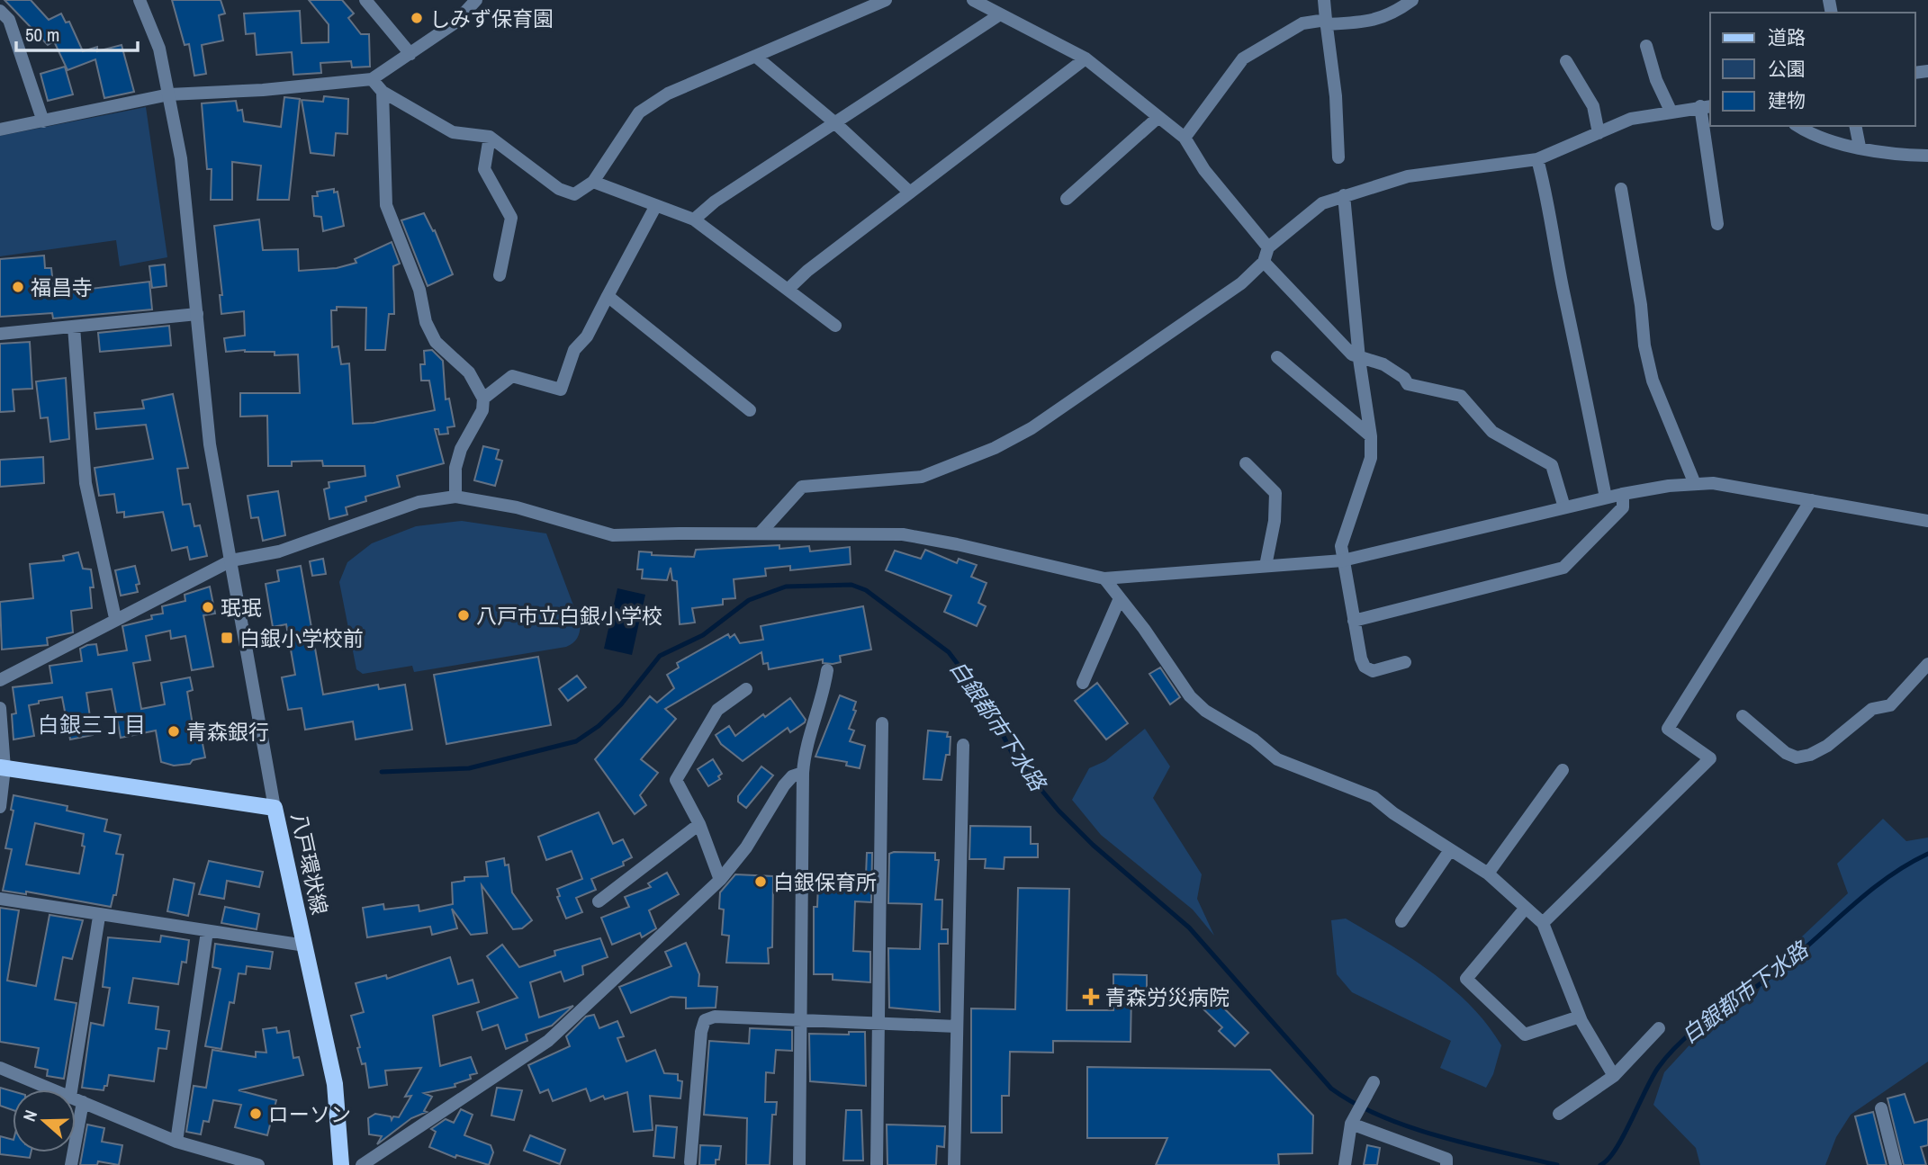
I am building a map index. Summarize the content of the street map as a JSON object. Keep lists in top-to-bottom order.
{
  "streets": {
    "main road": ["八戸環状線"]
  },
  "districts": ["白銀三丁目"],
  "water": ["白銀都市下水路"],
  "places": {
    "other": [
      "しみず保育園",
      "福昌寺",
      "珉珉",
      "八戸市立白銀小学校",
      "青森銀行",
      "白銀保育所",
      "ローソン"
    ],
    "transit": ["白銀小学校前"],
    "health": ["青森労災病院"]
  },
  "legend": ["道路", "公園", "建物"],
  "scale_bar": "50 m",
  "north": "left"
}
